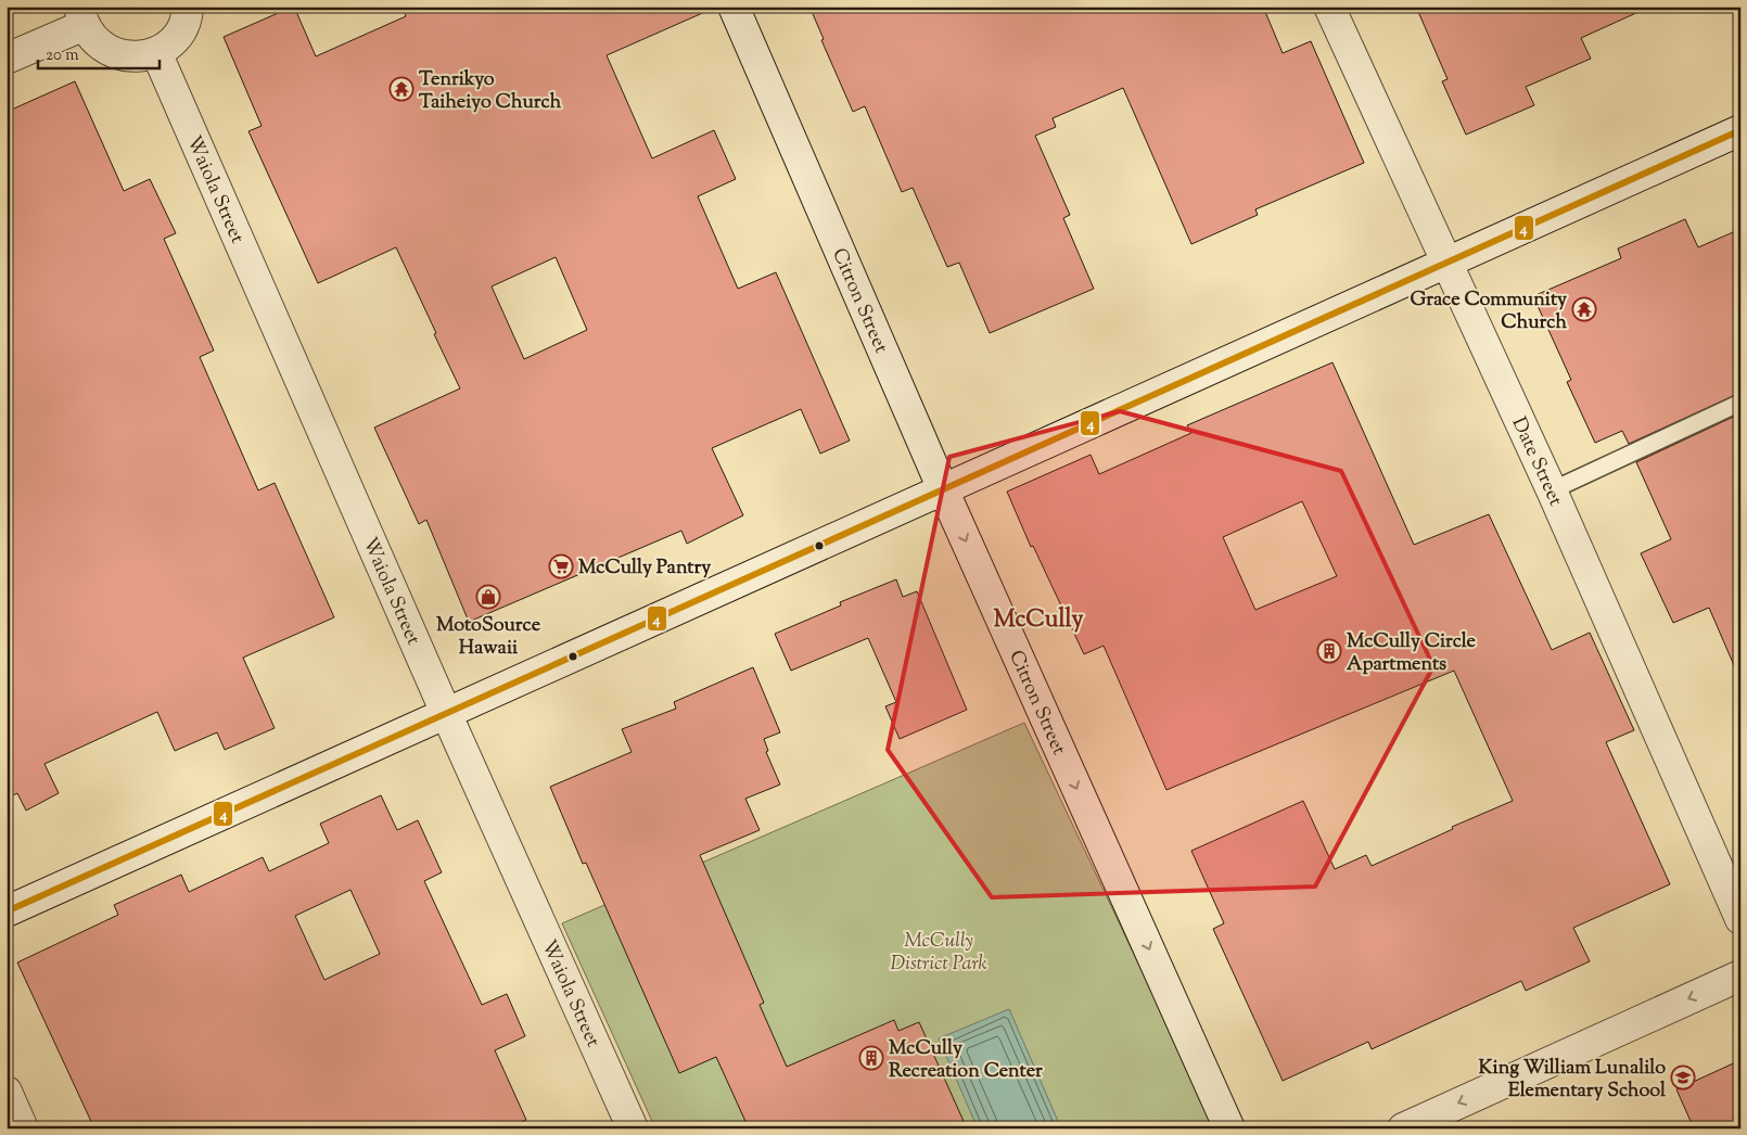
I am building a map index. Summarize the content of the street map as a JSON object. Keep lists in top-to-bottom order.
{
  "streets": {
    "street": ["Waiola Street", "Citron Street", "Date Street"]
  },
  "one_way": ["Citron Street"],
  "districts": ["McCully"],
  "parks": ["McCully District Park"],
  "places": {
    "temple": ["Tenrikyo Taiheiyo Church", "Grace Community Church"],
    "supermarket": ["McCully Pantry"],
    "shop": ["MotoSource Hawaii"],
    "building": ["McCully Circle Apartments", "McCully Recreation Center"],
    "school or university": ["King William Lunalilo Elementary School"]
  },
  "lines": ["transit line 4"],
  "scale_bar": "20 m"
}
